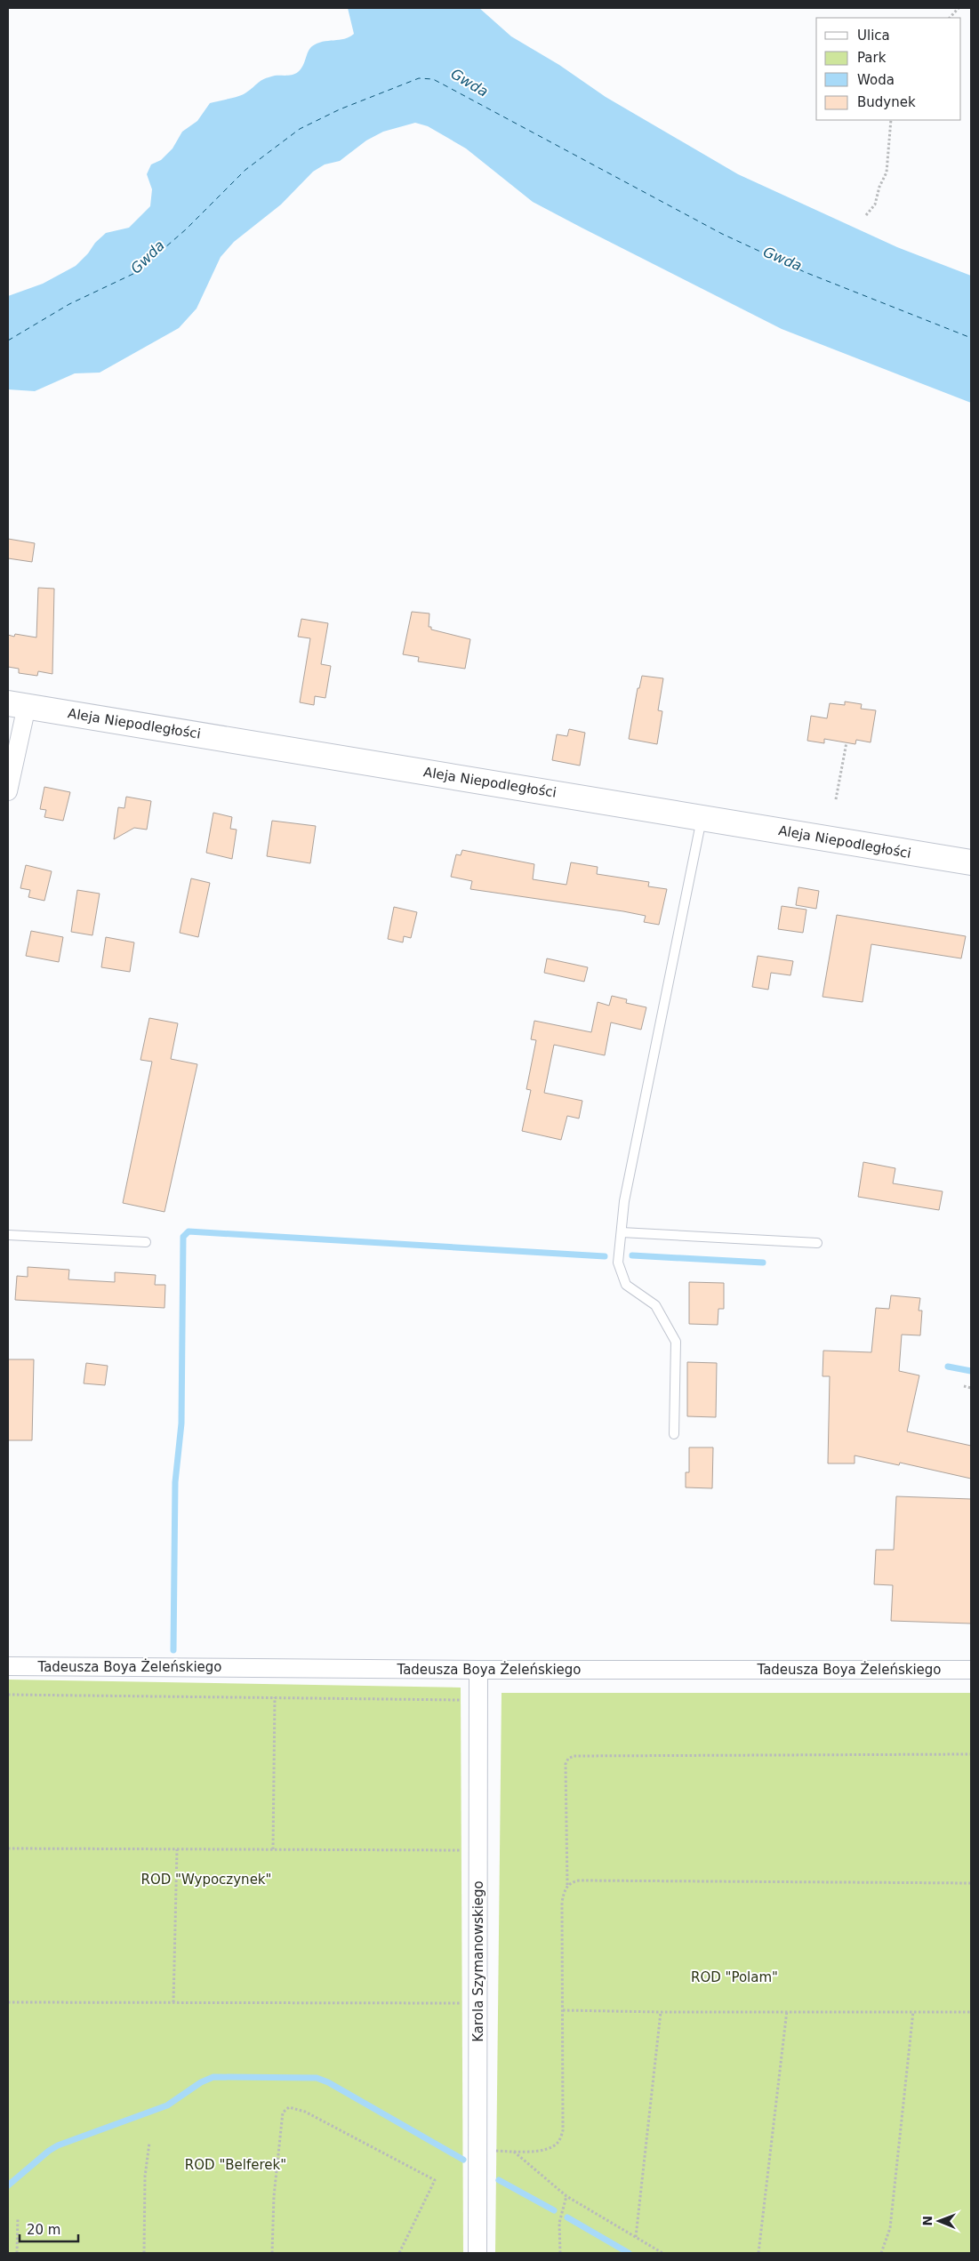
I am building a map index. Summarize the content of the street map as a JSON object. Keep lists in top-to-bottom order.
{
  "streets": {
    "street": ["Aleja Niepodległości", "Tadeusza Boya Żeleńskiego", "Karola Szymanowskiego"]
  },
  "crossings": [
    ["Tadeusza Boya Żeleńskiego", "Karola Szymanowskiego"]
  ],
  "water": ["Gwda"],
  "parks": ["ROD \"Wypoczynek\"", "ROD \"Polam\"", "ROD \"Belferek\""],
  "legend": [
    "Ulica",
    "Park",
    "Woda",
    "Budynek"
  ],
  "scale_bar": "20 m",
  "north": "left"
}
